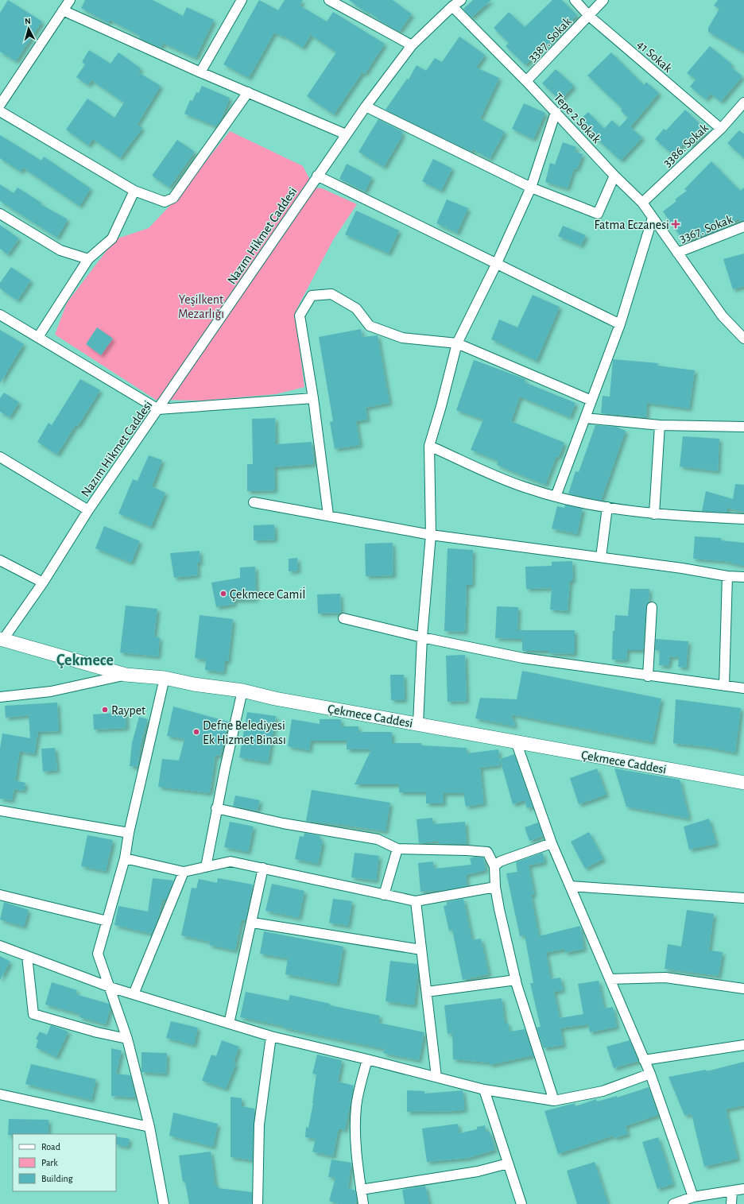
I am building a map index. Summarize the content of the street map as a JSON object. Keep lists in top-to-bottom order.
{
  "streets": {
    "main road": ["Çekmece Caddesi"],
    "street": [
      "3387. Sokak",
      "41 Sokak",
      "Tepe 2 Sokak",
      "3386. Sokak",
      "3367. Sokak",
      "Nazım Hikmet Caddesi"
    ]
  },
  "crossings": [
    ["3387. Sokak", "41 Sokak"],
    ["3387. Sokak", "Tepe 2 Sokak"],
    ["41 Sokak", "3386. Sokak"],
    ["Tepe 2 Sokak", "3386. Sokak"],
    ["Tepe 2 Sokak", "3367. Sokak"],
    ["Tepe 2 Sokak", "Nazım Hikmet Caddesi"],
    ["Nazım Hikmet Caddesi", "Çekmece Caddesi"]
  ],
  "districts": ["Çekmece"],
  "parks": ["Yeşilkent Mezarlığı"],
  "places": {
    "health": ["Fatma Eczanesi"],
    "other": ["Çekmece Camiİ", "Raypet", "Defne Belediyesi Ek Hizmet Binası"]
  },
  "legend": ["Road", "Park", "Building"],
  "north": "top"
}
